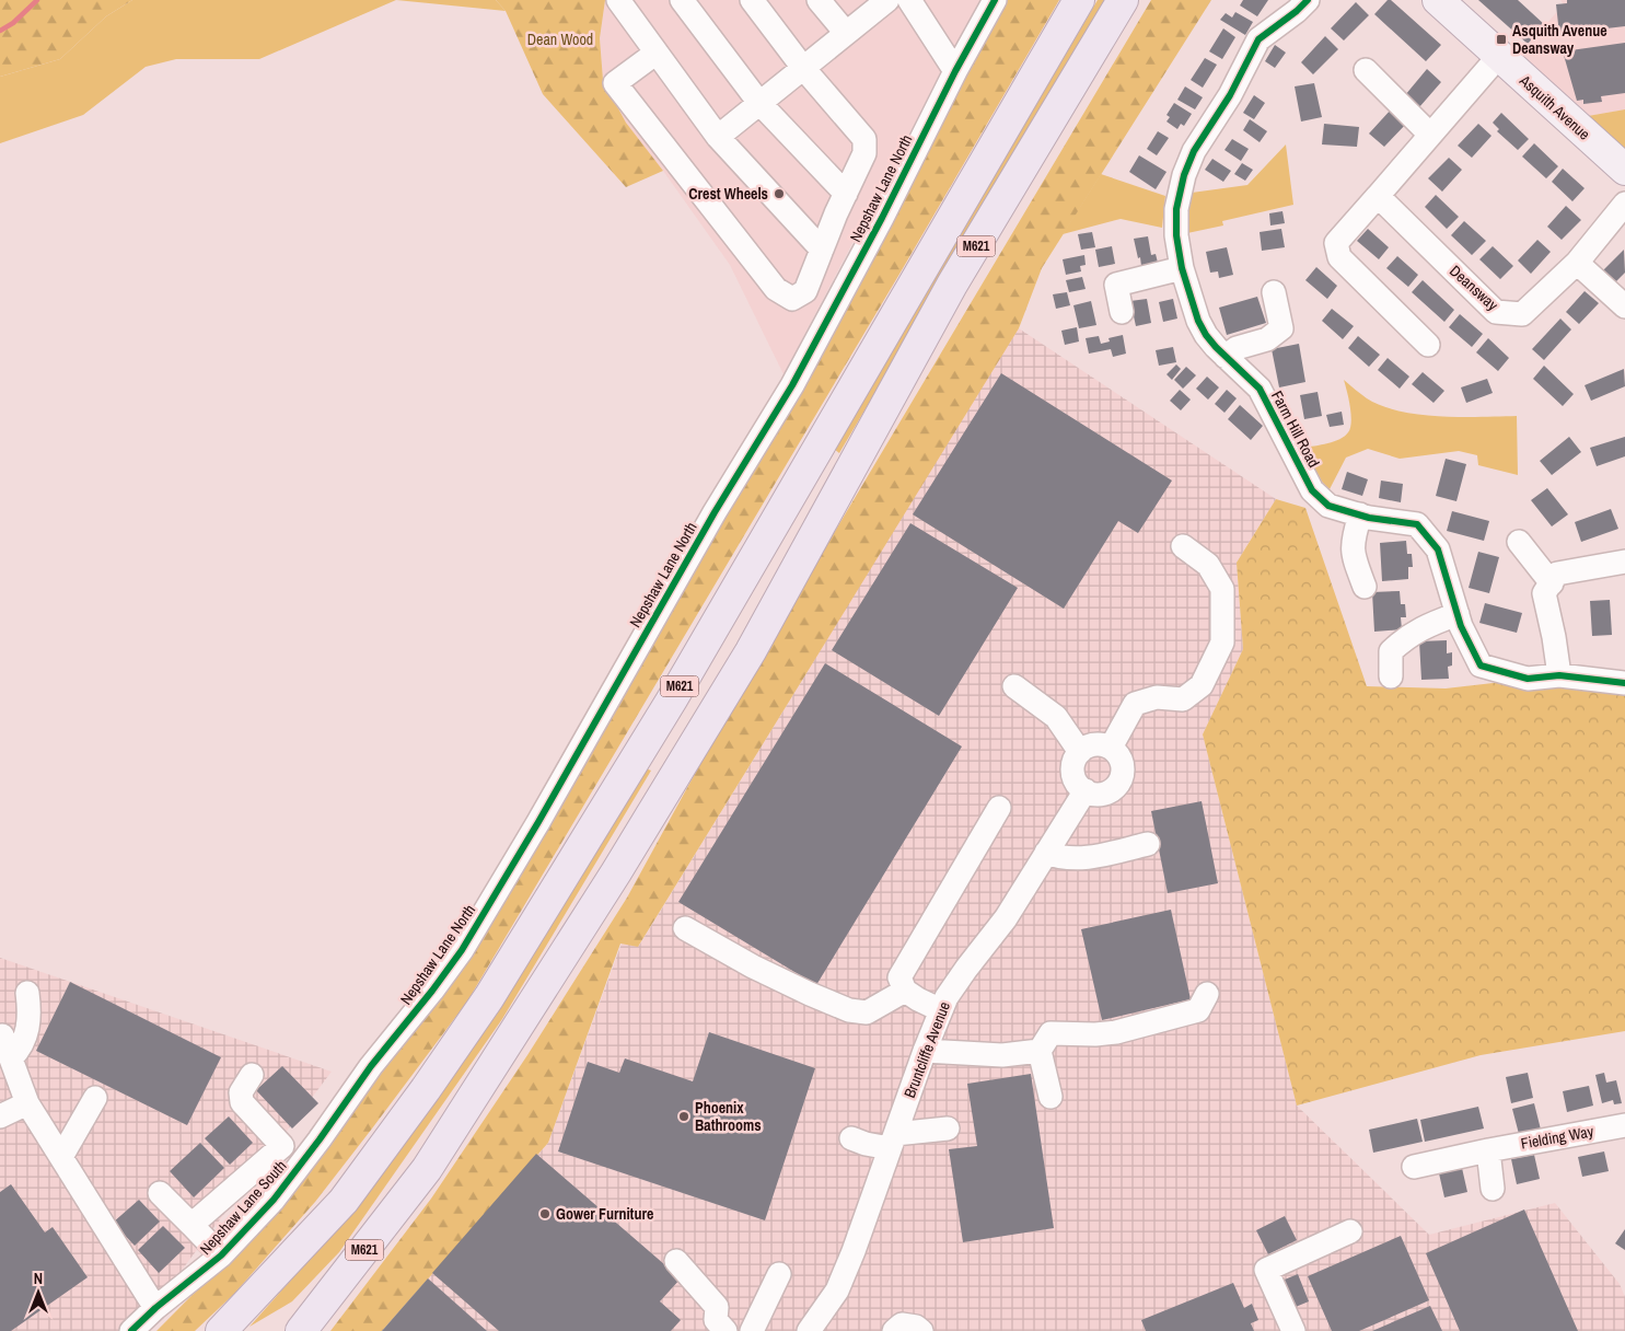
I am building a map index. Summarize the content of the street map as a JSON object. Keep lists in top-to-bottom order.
{
  "streets": {
    "highway": ["M621"],
    "main road": ["Asquith Avenue"],
    "street": [
      "Nepshaw Lane North",
      "Deansway",
      "Farm Hill Road",
      "Bruntcliffe Avenue",
      "Fielding Way",
      "Nepshaw Lane South"
    ]
  },
  "crossings": [
    ["Nepshaw Lane North", "Nepshaw Lane South"]
  ],
  "parks": ["Dean Wood"],
  "places": {
    "transit": ["Asquith Avenue Deansway"],
    "other": ["Crest Wheels", "Phoenix Bathrooms", "Gower Furniture"]
  },
  "north": "top"
}
